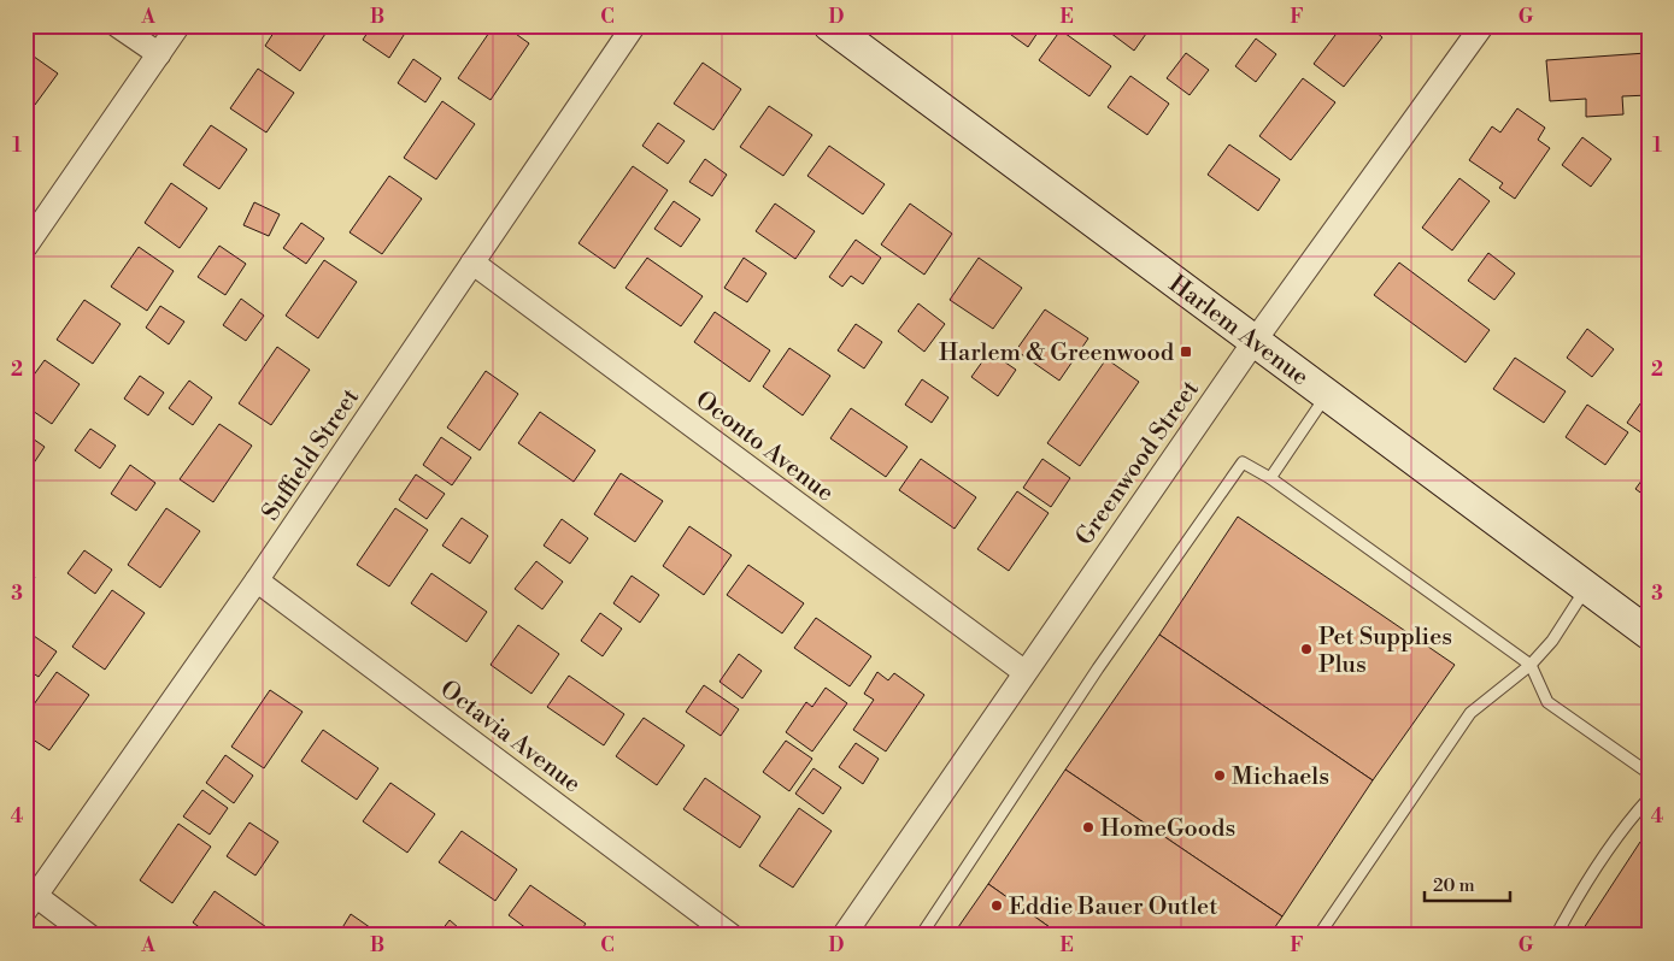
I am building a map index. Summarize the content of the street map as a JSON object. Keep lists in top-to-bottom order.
{
  "streets": {
    "main road": ["Harlem Avenue"],
    "street": [
      "Oconto Avenue",
      "Suffield Street",
      "Greenwood Street",
      "Octavia Avenue"
    ]
  },
  "crossings": [
    ["Harlem Avenue", "Greenwood Street"],
    ["Oconto Avenue", "Suffield Street"],
    ["Oconto Avenue", "Greenwood Street"],
    ["Suffield Street", "Octavia Avenue"]
  ],
  "places": {
    "transit": ["Harlem & Greenwood"],
    "other": [
      "Pet Supplies Plus",
      "Michaels",
      "HomeGoods",
      "Eddie Bauer Outlet"
    ]
  },
  "scale_bar": "20 m",
  "grid": {
    "columns": [
      "A",
      "B",
      "C",
      "D",
      "E",
      "F",
      "G"
    ],
    "rows": [
      "1",
      "2",
      "3",
      "4"
    ]
  }
}
